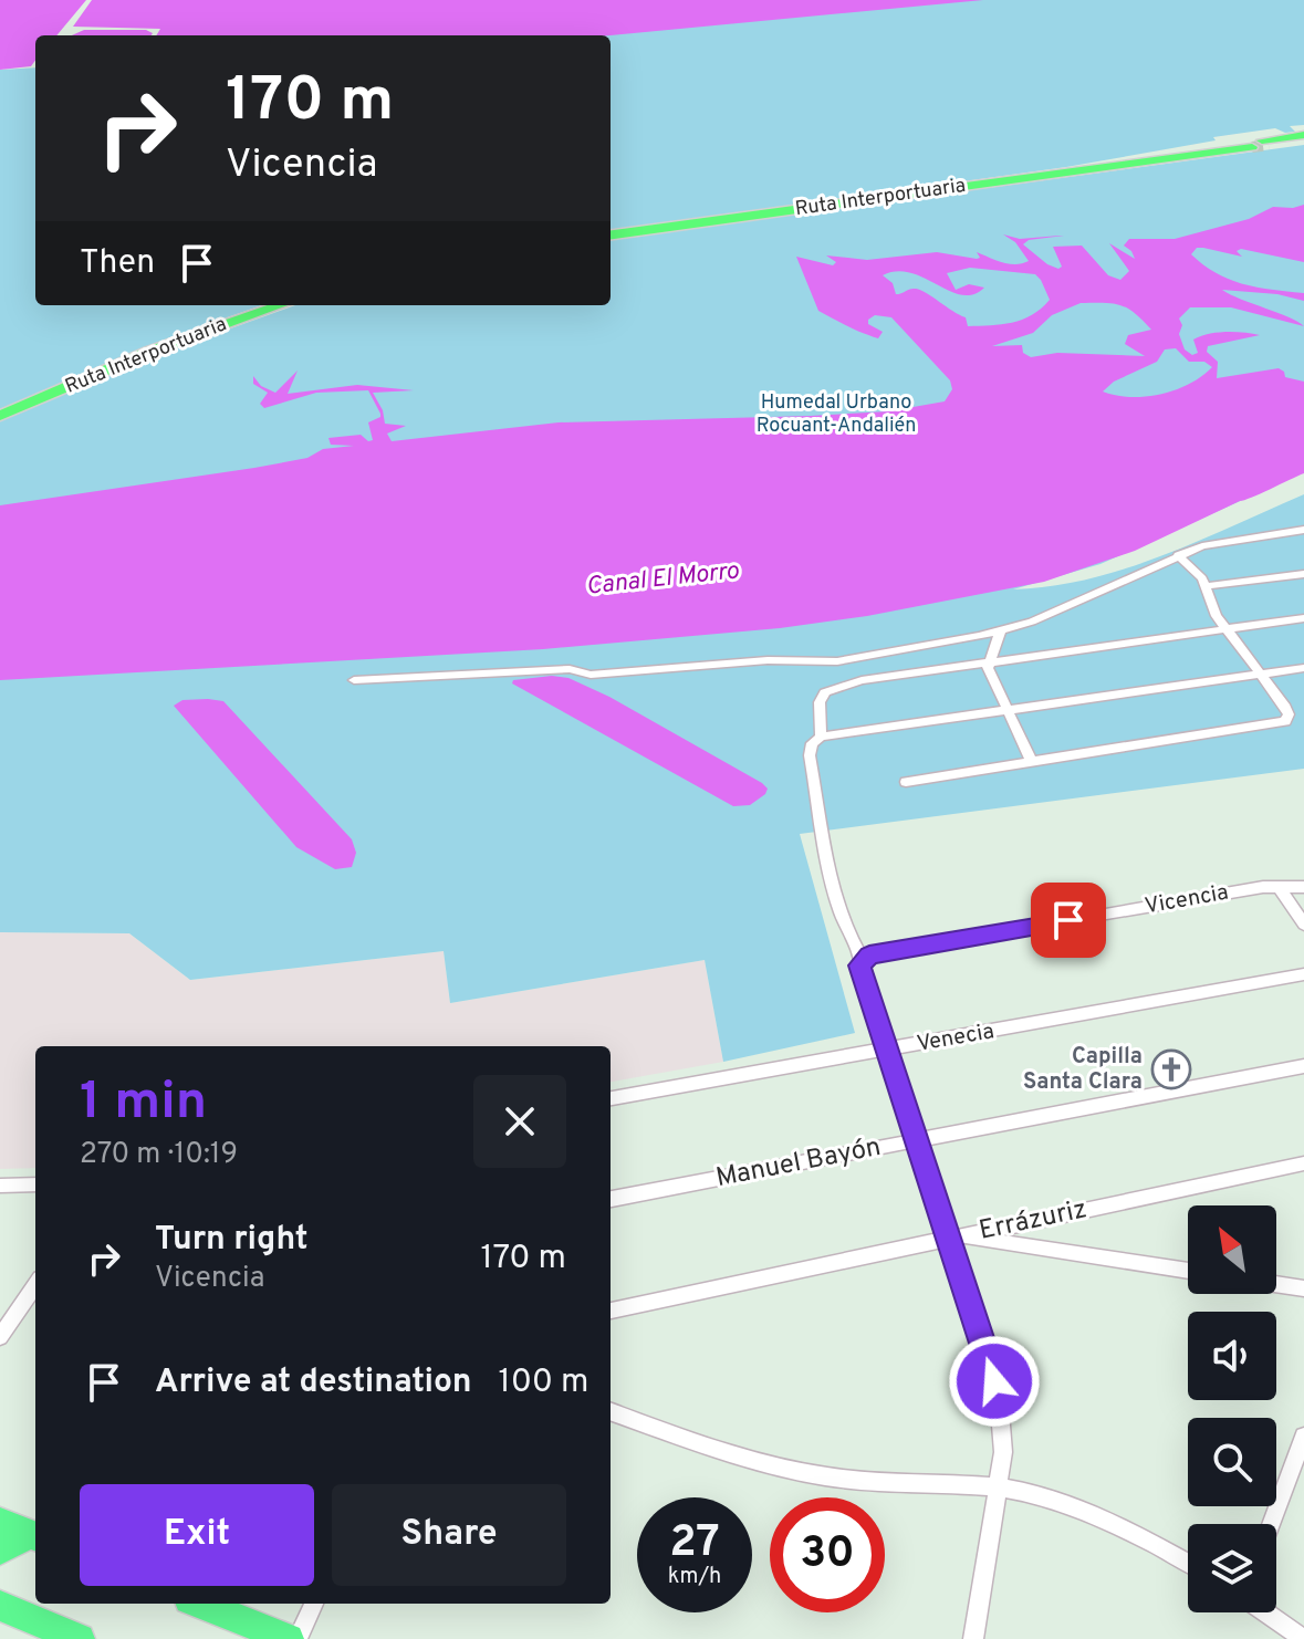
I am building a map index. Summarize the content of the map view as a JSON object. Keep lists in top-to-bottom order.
{
  "streets": {
    "highway": ["Ruta Interportuaria"],
    "street": [
      "Vicencia",
      "Venecia",
      "Manuel Bayón",
      "Errázuriz"
    ]
  },
  "water": ["Canal El Morro"],
  "parks": ["Humedal Urbano Rocuant-Andalién"],
  "places": {
    "church": ["Capilla Santa Clara"]
  },
  "north": "top left",
  "page": {
    "turn": ["170 m", "Vicencia"],
    "then": "Then",
    "heading": ["1 min", "270 m · 10:19"],
    "list": [
      {
        "name": "Turn right",
        "note": "Vicencia",
        "value": "170 m"
      },
      {
        "name": "Arrive at destination",
        "value": "100 m"
      }
    ],
    "buttons": ["Exit", "Share"],
    "speed": "27 km/h",
    "limit": "30"
  }
}
